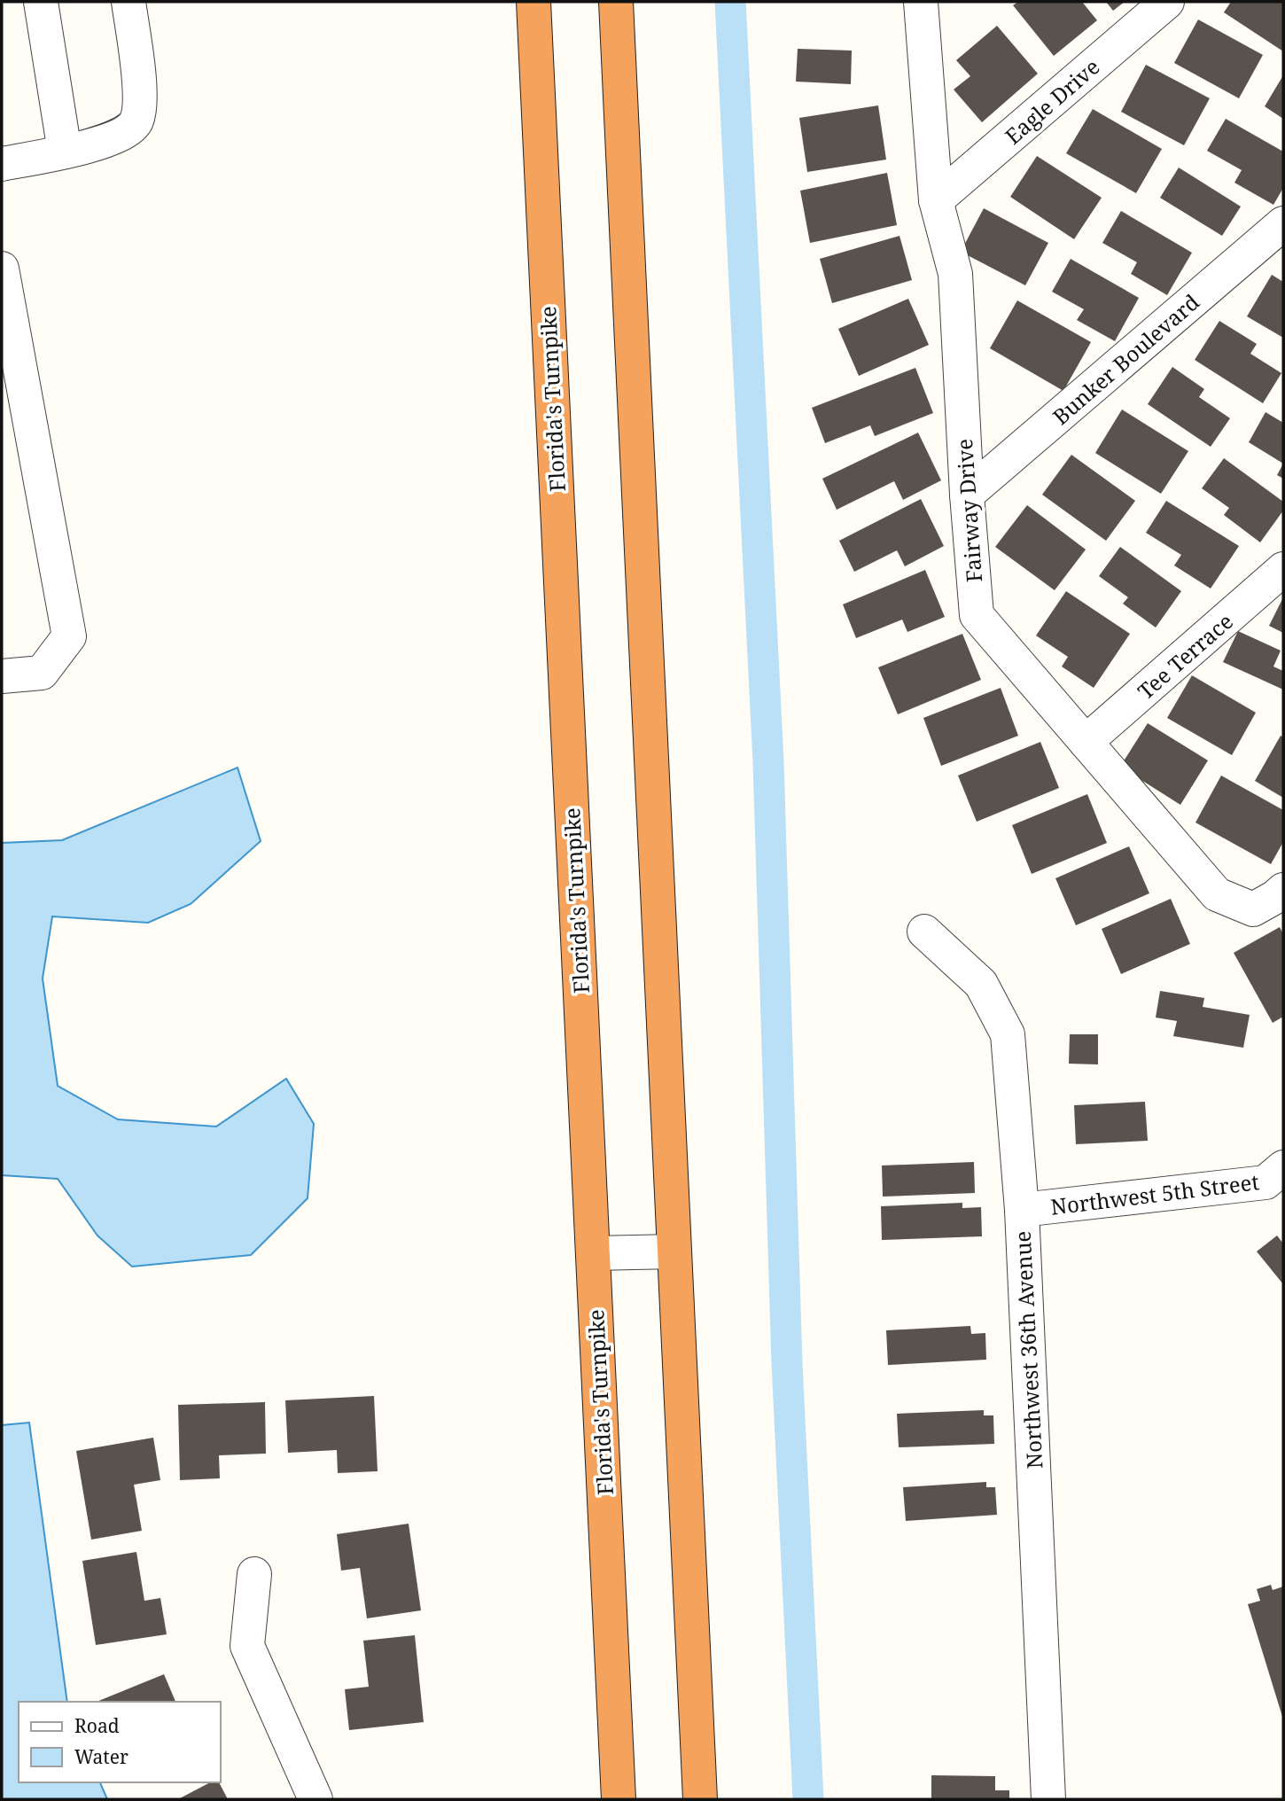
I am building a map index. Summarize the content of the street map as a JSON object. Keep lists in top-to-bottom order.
{
  "streets": {
    "highway": ["Florida's Turnpike"],
    "street": [
      "Eagle Drive",
      "Bunker Boulevard",
      "Fairway Drive",
      "Tee Terrace",
      "Northwest 5th Street",
      "Northwest 36th Avenue"
    ]
  },
  "crossings": [
    ["Eagle Drive", "Fairway Drive"],
    ["Bunker Boulevard", "Fairway Drive"],
    ["Fairway Drive", "Tee Terrace"],
    ["Northwest 5th Street", "Northwest 36th Avenue"]
  ],
  "legend": ["Road", "Water"]
}
